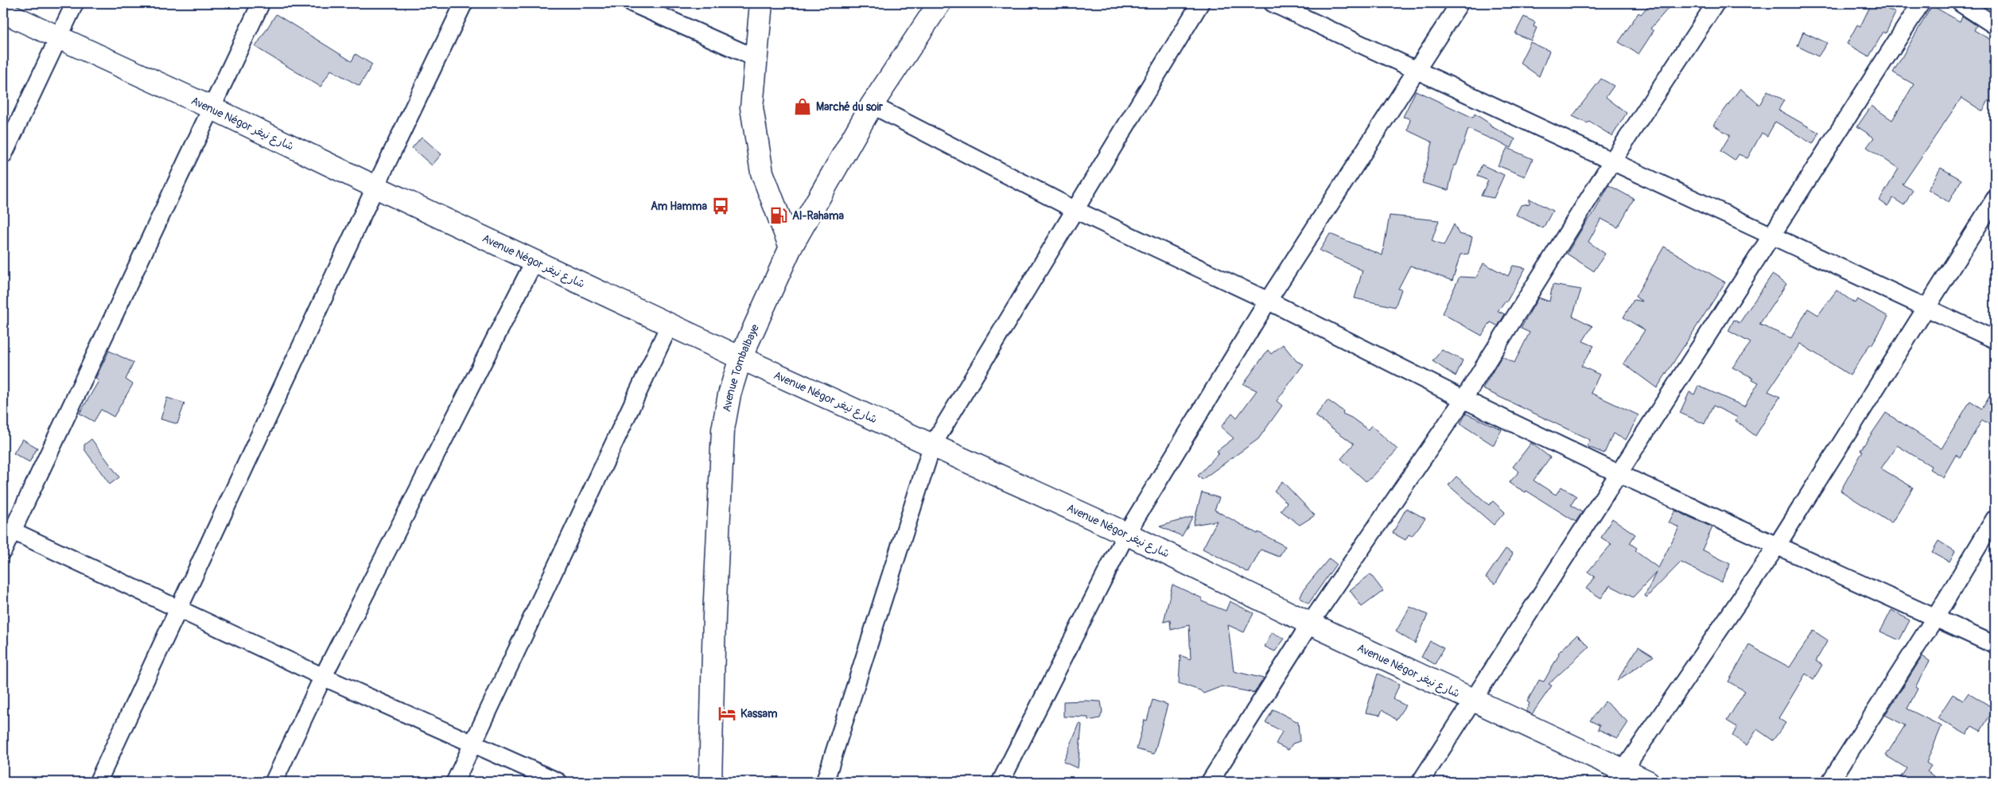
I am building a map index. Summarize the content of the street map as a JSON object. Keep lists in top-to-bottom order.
{
  "streets": {
    "main road": ["Avenue Négor شارع نيغر", "Avenue Tombalbaye"]
  },
  "crossings": [
    ["Avenue Négor شارع نيغر", "Avenue Tombalbaye"]
  ],
  "places": {
    "shop": ["Marché du soir"],
    "bus stop": ["Am Hamma"],
    "fuel station": ["Al-Rahama"],
    "hotel": ["Kassam"]
  }
}
